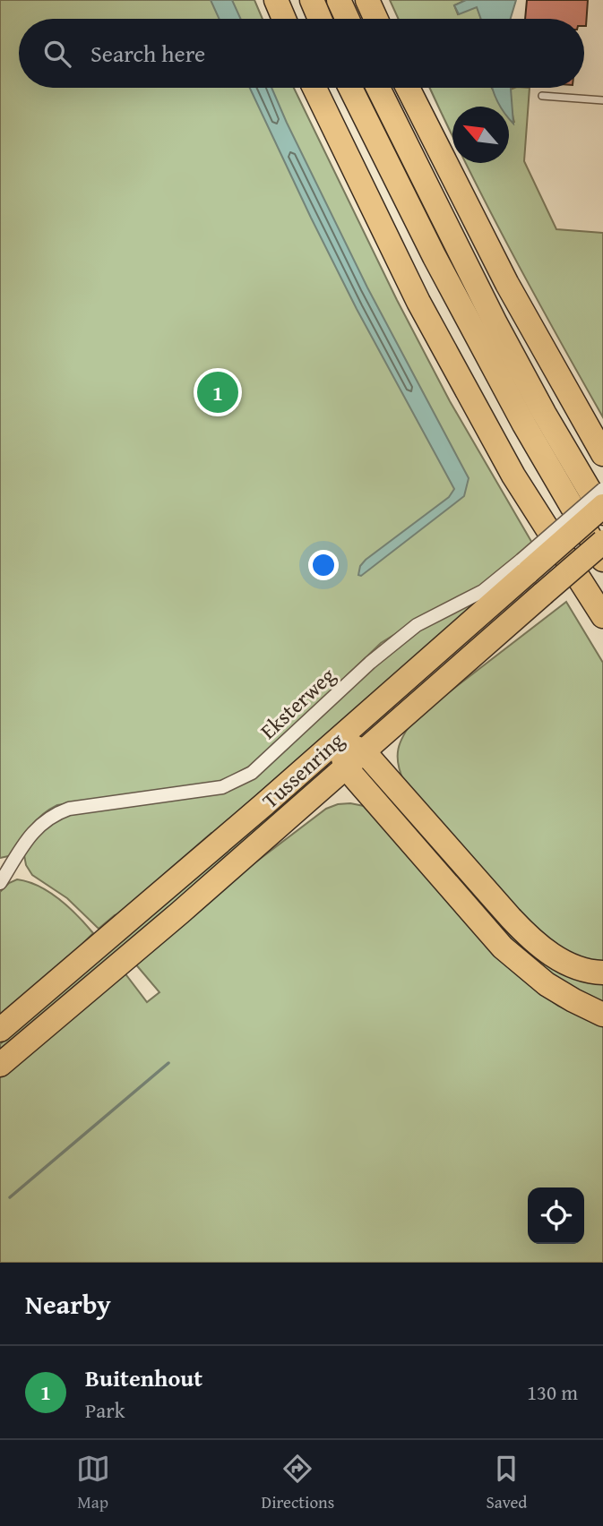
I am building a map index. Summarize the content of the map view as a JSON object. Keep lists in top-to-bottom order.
{
  "streets": {
    "highway": ["Tussenring"],
    "street": ["Eksterweg"]
  },
  "crossings": [
    ["Eksterweg", "Tussenring"]
  ],
  "north": "top left",
  "page": {
    "search": "Search here",
    "pins": "1",
    "heading": "Nearby",
    "list": [
      {
        "mark": "1",
        "name": "Buitenhout",
        "note": "Park",
        "value": "130 m"
      }
    ],
    "nav": ["Map", "Directions", "Saved"]
  }
}
